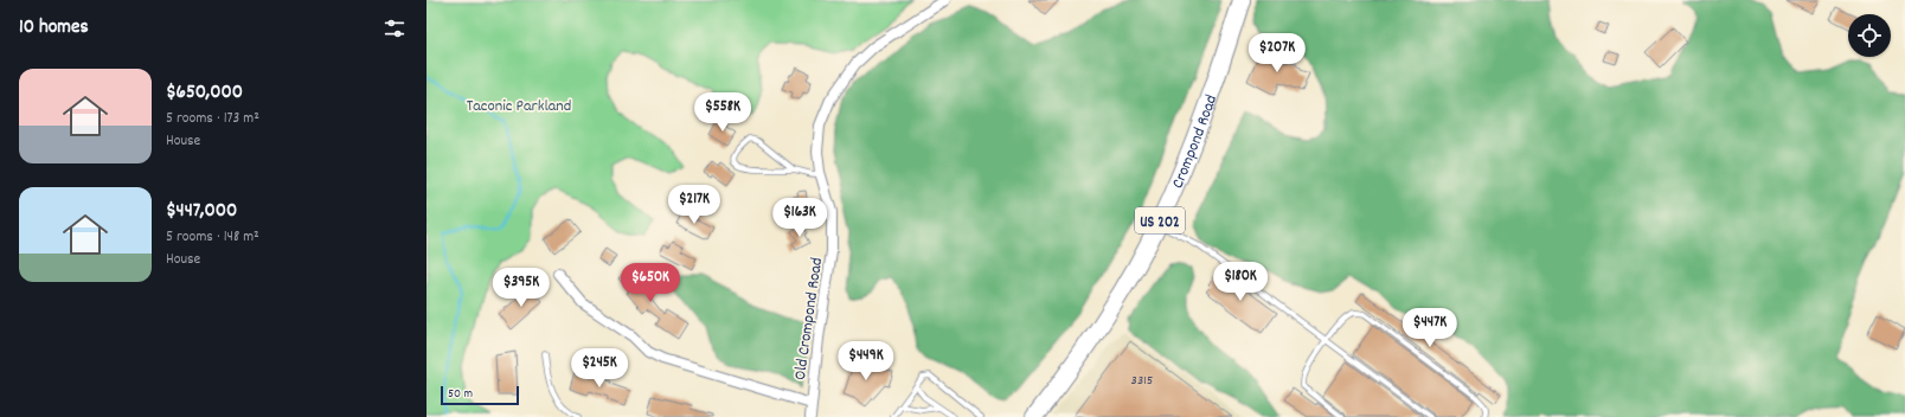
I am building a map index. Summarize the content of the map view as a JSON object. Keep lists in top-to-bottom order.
{
  "streets": {
    "highway": ["Crompond Road", "US 202"],
    "street": ["Old Crompond Road"]
  },
  "parks": ["Taconic Parkland"],
  "house_numbers": ["3315"],
  "scale_bar": "50 m",
  "page": {
    "heading": "10 homes",
    "price": [
      "$207K",
      "$558K",
      "$217K",
      "$163K",
      "$180K",
      "$650K",
      "$395K",
      "$447K",
      "$449K",
      "$245K"
    ],
    "list": [
      {
        "name": "$650,000",
        "note": "5 rooms · 173 m² · House"
      },
      {
        "name": "$447,000",
        "note": "5 rooms · 148 m² · House"
      }
    ],
    "scale": "50 m"
  }
}
